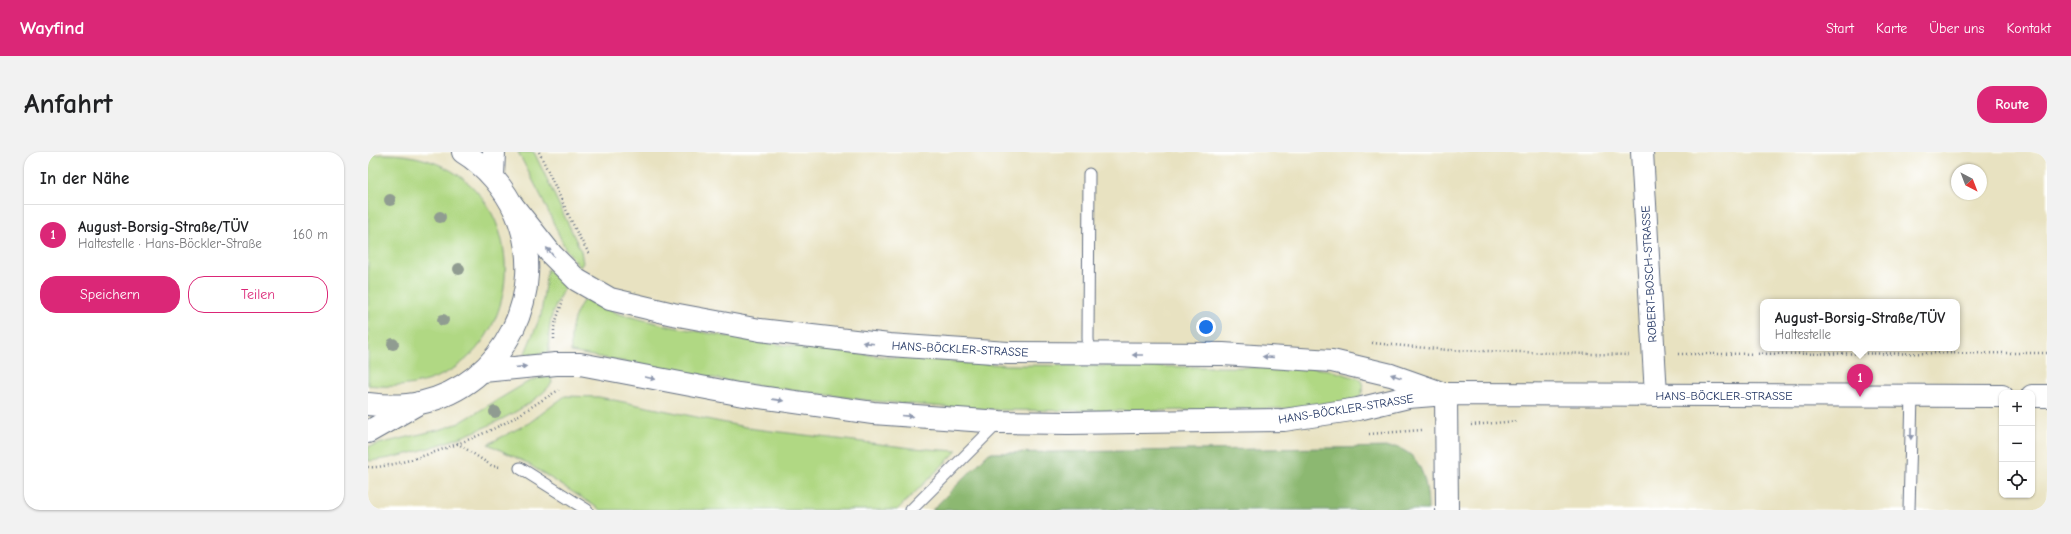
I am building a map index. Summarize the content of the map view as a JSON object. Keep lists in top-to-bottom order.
{
  "streets": {
    "main road": ["ROBERT-BOSCH-STRASSE", "HANS-BÖCKLER-STRASSE"]
  },
  "crossings": [
    ["ROBERT-BOSCH-STRASSE", "HANS-BÖCKLER-STRASSE"]
  ],
  "north": "bottom right",
  "page": {
    "header": "Wayfind",
    "nav": [
      "Start",
      "Karte",
      "Über uns",
      "Kontakt"
    ],
    "buttons": [
      "Route",
      ["Speichern", "Teilen"]
    ],
    "title": "Anfahrt",
    "heading": "In der Nähe",
    "list": [
      {
        "mark": "1",
        "name": "August-Borsig-Straße/TÜV",
        "note": "Haltestelle · Hans-Böckler-Straße",
        "value": "160 m"
      }
    ],
    "popup": ["August-Borsig-Straße/TÜV", "Haltestelle"],
    "pins": "1",
    "map_buttons": ["+", "−"]
  }
}
